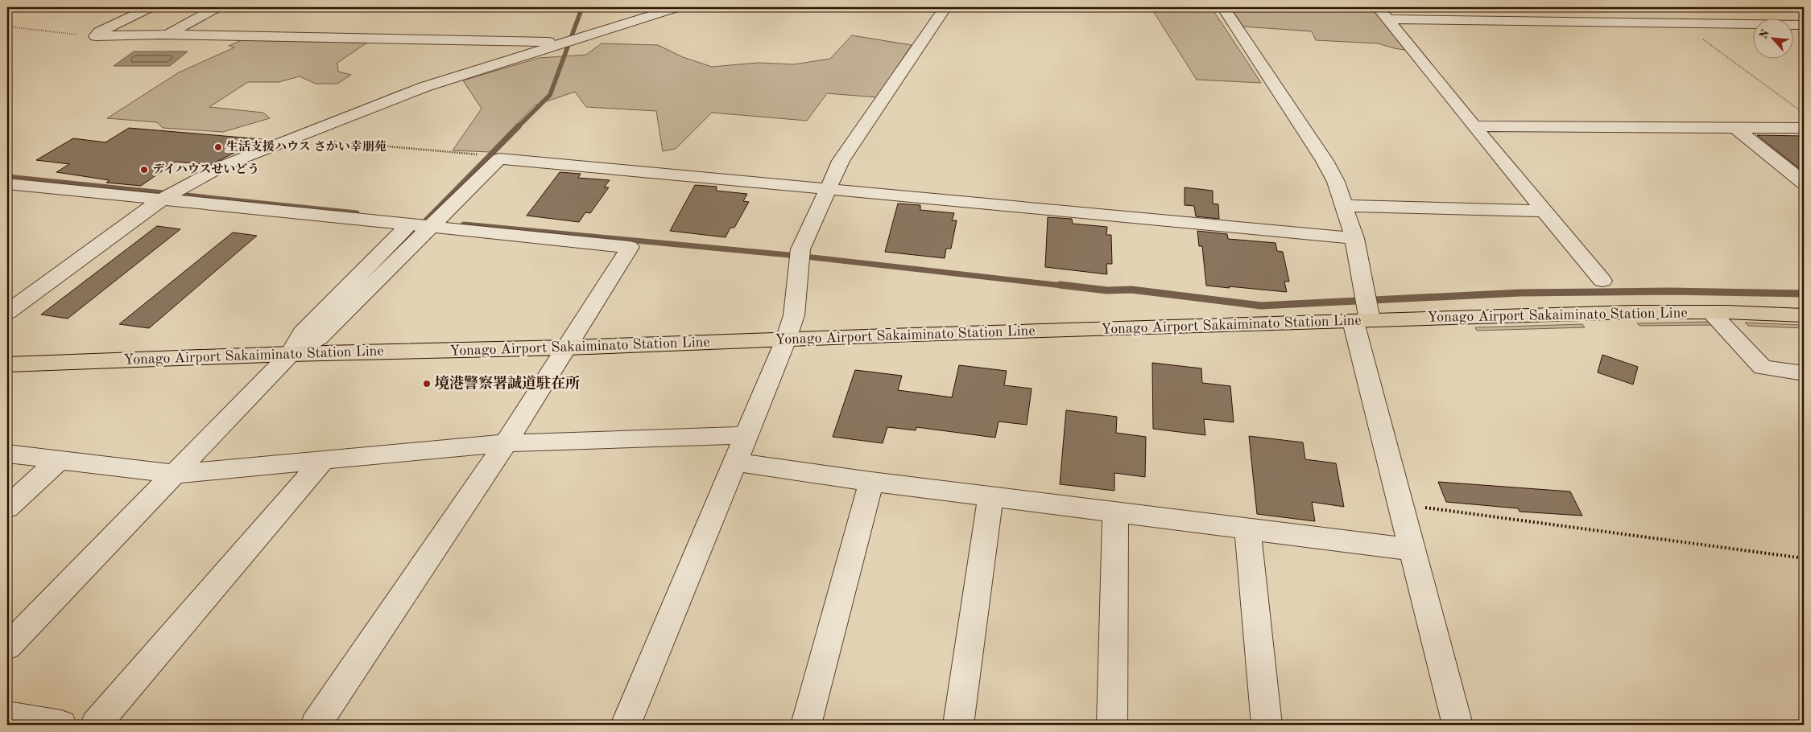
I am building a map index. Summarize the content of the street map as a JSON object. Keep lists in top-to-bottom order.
{
  "streets": {
    "main road": ["Yonago Airport Sakaiminato Station Line"]
  },
  "places": ["生活支援ハウス さかい幸朋苑", "デイハウスせいどう", "境港警察署誠道駐在所"],
  "north": "top left"
}
